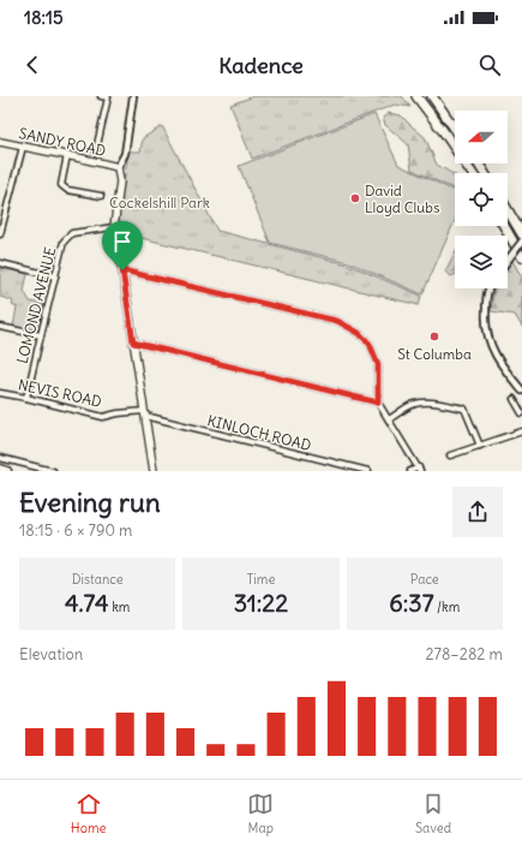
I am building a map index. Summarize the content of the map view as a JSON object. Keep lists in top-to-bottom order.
{
  "streets": {
    "main road": ["SANDY ROAD"],
    "street": ["LOMOND AVENUE", "NEVIS ROAD", "KINLOCH ROAD"]
  },
  "crossings": [
    ["LOMOND AVENUE", "NEVIS ROAD"],
    ["NEVIS ROAD", "KINLOCH ROAD"]
  ],
  "parks": ["Cockelshill Park"],
  "places": ["David Lloyd Clubs", "St Columba"],
  "north": "left",
  "page": {
    "status": "18:15",
    "header": "Kadence",
    "heading": ["Evening run", "18:15 · 6 × 790 m"],
    "stats": [
      ["Distance", "4.74 km"],
      ["Time", "31:22"],
      ["Pace", "6:37 /km"]
    ],
    "chart": ["Elevation", "278–282 m"],
    "tabs": ["Home", "Map", "Saved"]
  }
}
